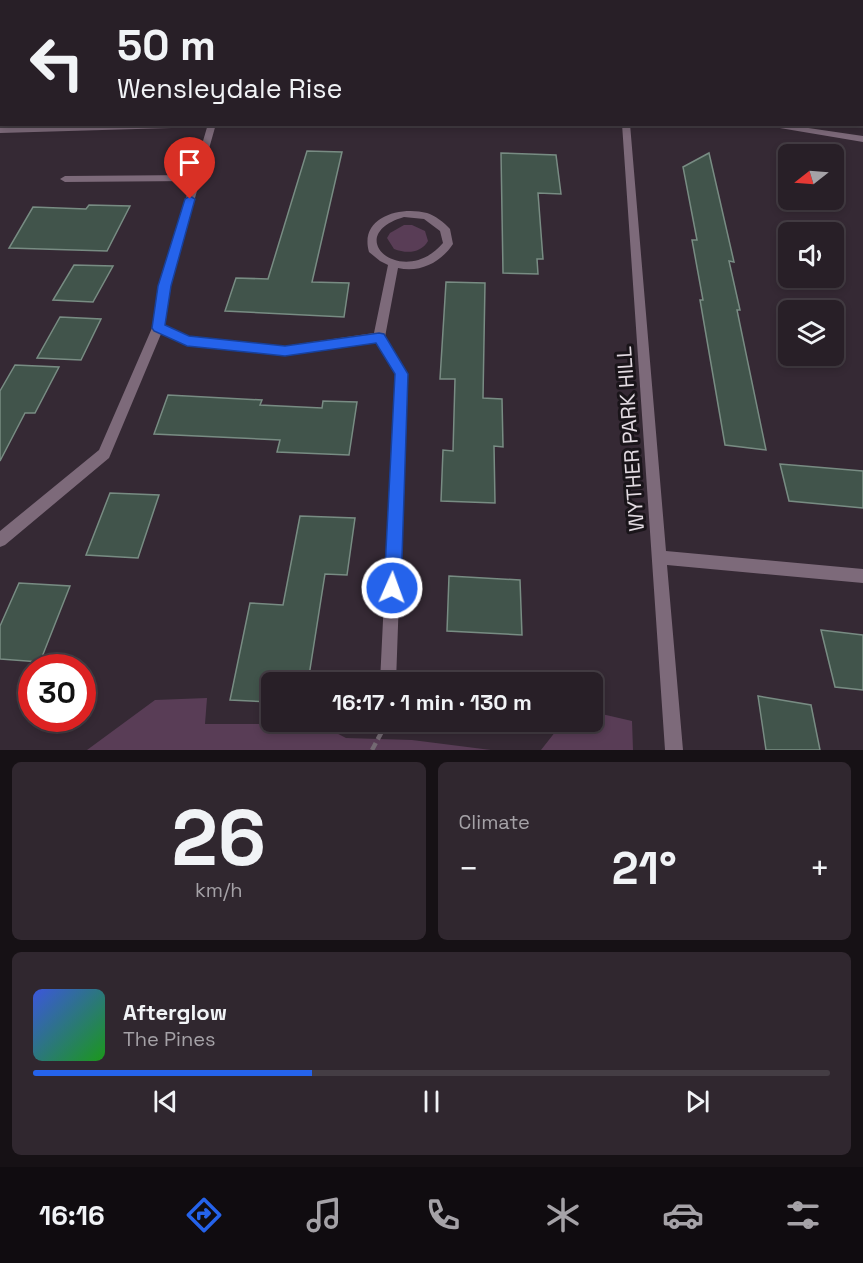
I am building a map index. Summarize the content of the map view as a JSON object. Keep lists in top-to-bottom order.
{
  "streets": {
    "street": ["WYTHER PARK HILL"]
  },
  "north": "left",
  "page": {
    "turn": ["50 m", "Wensleydale Rise"],
    "limit": "30",
    "trip": "16:17 · 1 min · 130 m",
    "tile": [
      ["26", "km/h"],
      "Climate"
    ],
    "heat": ["−", "21°", "+"],
    "song": ["Afterglow", "The Pines"],
    "tabs": "16:16"
  }
}
